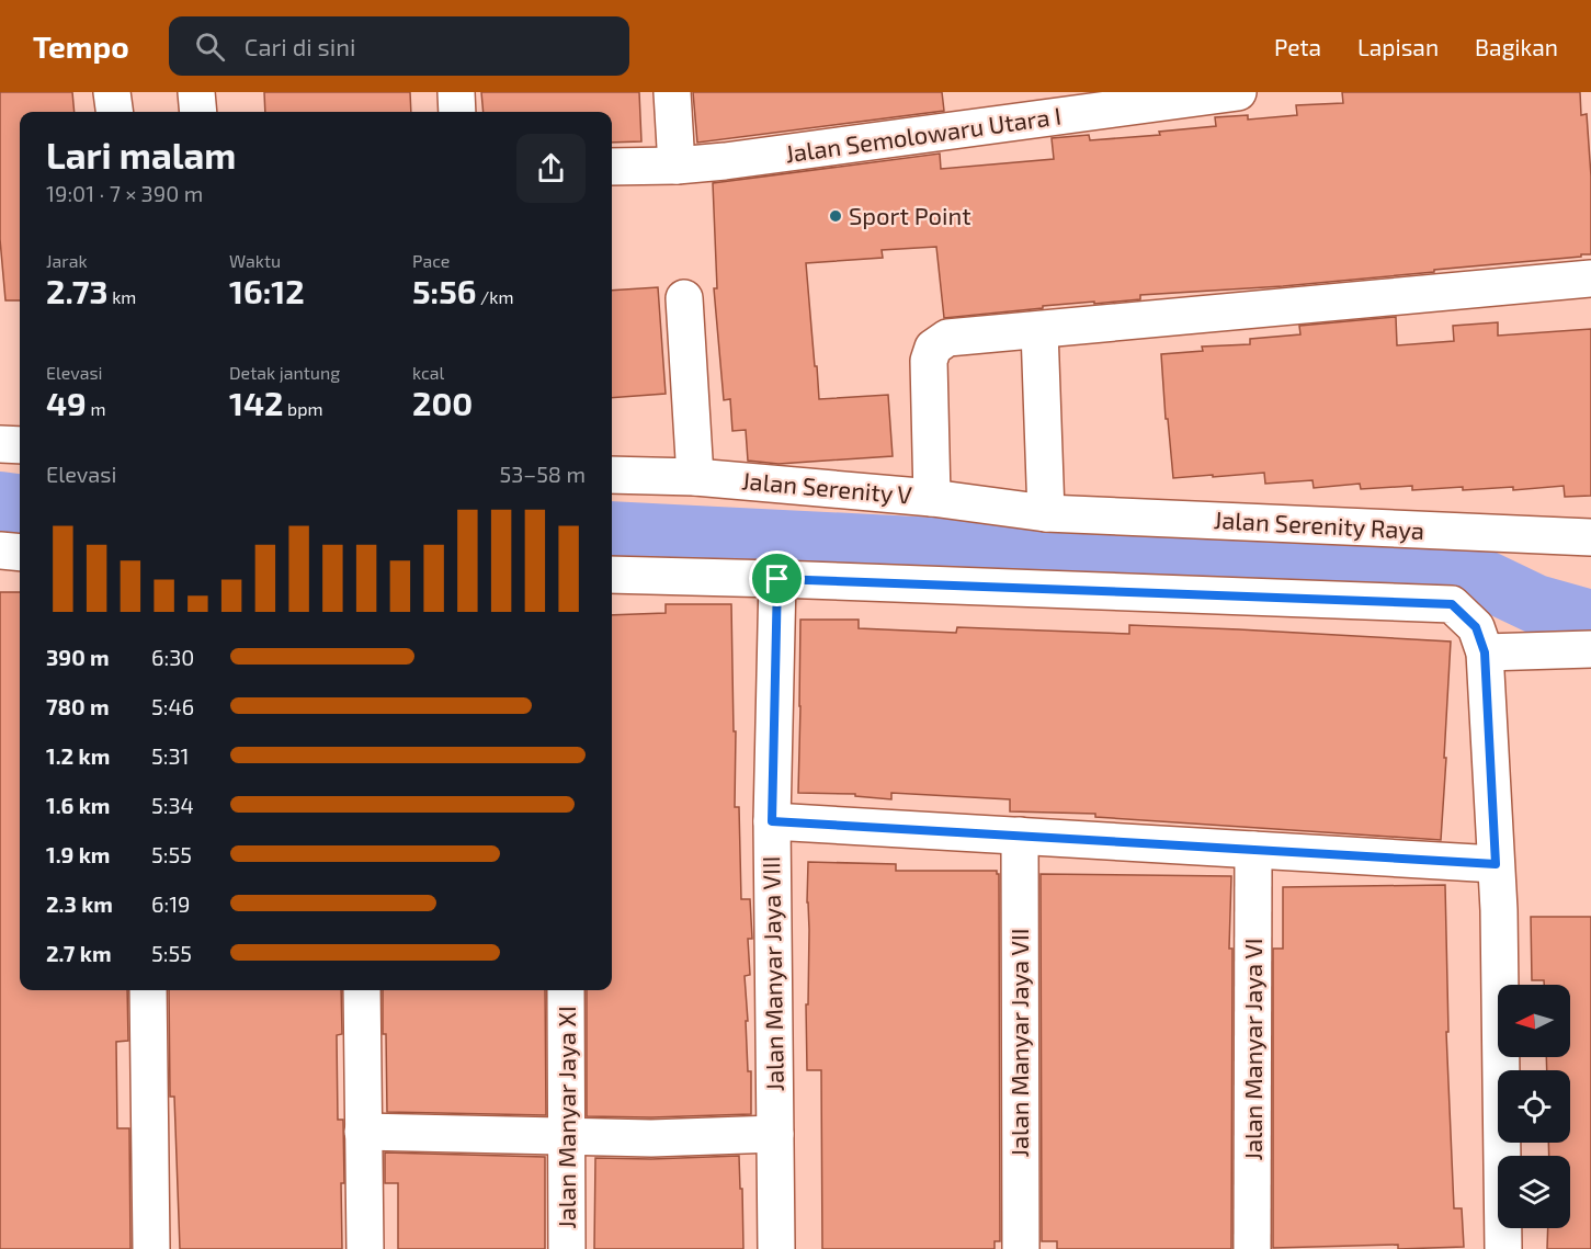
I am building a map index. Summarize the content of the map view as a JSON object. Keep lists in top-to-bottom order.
{
  "streets": {
    "street": [
      "Jalan Semolowaru Utara I",
      "Jalan Serenity V",
      "Jalan Serenity Raya",
      "Jalan Manyar Jaya VIII",
      "Jalan Manyar Jaya VII",
      "Jalan Manyar Jaya VI",
      "Jalan Manyar Jaya XI"
    ]
  },
  "crossings": [
    ["Jalan Serenity V", "Jalan Serenity Raya"]
  ],
  "places": ["Sport Point"],
  "north": "left",
  "page": {
    "header": "Tempo",
    "search": "Cari di sini",
    "nav": ["Peta", "Lapisan", "Bagikan"],
    "heading": ["Lari malam", "19:01 · 7 × 390 m"],
    "stats": [
      ["Jarak", "2.73 km"],
      ["Waktu", "16:12"],
      ["Pace", "5:56 /km"],
      ["Elevasi", "49 m"],
      ["Detak jantung", "142 bpm"],
      ["kcal", "200"]
    ],
    "chart": ["Elevasi", "53–58 m"],
    "list": [
      {
        "name": "390 m",
        "note": "6:30"
      },
      {
        "name": "780 m",
        "note": "5:46"
      },
      {
        "name": "1.2 km",
        "note": "5:31"
      },
      {
        "name": "1.6 km",
        "note": "5:34"
      },
      {
        "name": "1.9 km",
        "note": "5:55"
      },
      {
        "name": "2.3 km",
        "note": "6:19"
      },
      {
        "name": "2.7 km",
        "note": "5:55"
      }
    ]
  }
}
